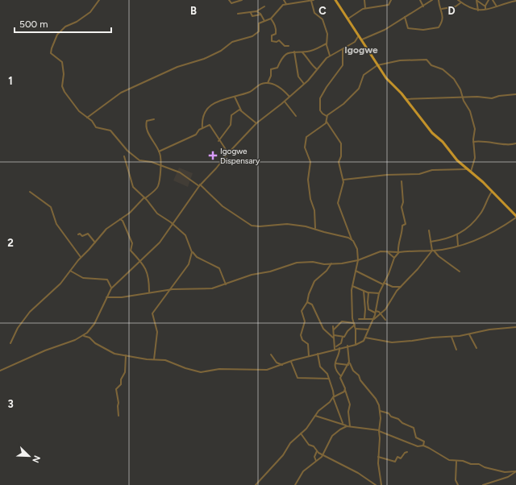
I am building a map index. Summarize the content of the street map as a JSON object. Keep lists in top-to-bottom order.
{
  "districts": ["Igogwe"],
  "places": {
    "health": ["Igogwe Dispensary"]
  },
  "scale_bar": "500 m",
  "north": "bottom right",
  "grid": {
    "columns": ["B", "C", "D"],
    "rows": ["1", "2", "3"]
  }
}
